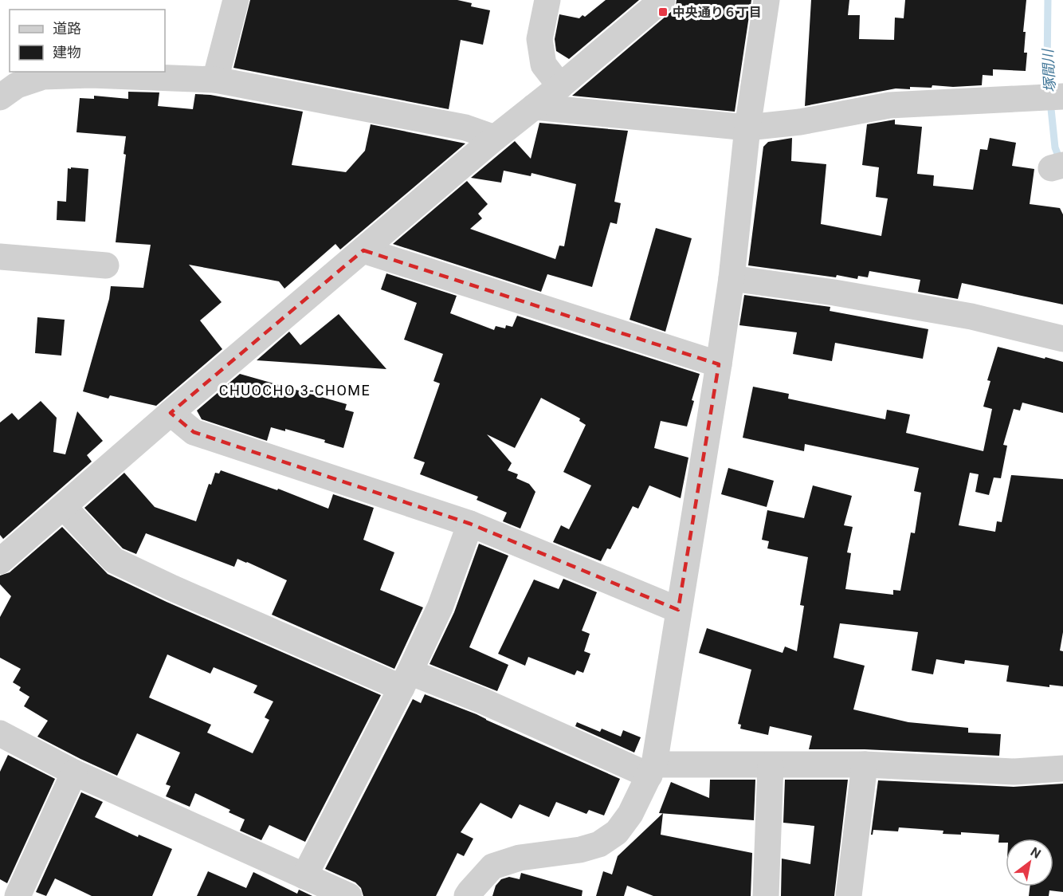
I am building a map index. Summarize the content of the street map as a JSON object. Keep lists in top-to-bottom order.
{
  "districts": ["CHUOCHO 3-CHOME"],
  "water": ["塚間川"],
  "places": {
    "transit": ["中央通り６丁目"]
  },
  "legend": ["道路", "建物"],
  "north": "top right"
}
